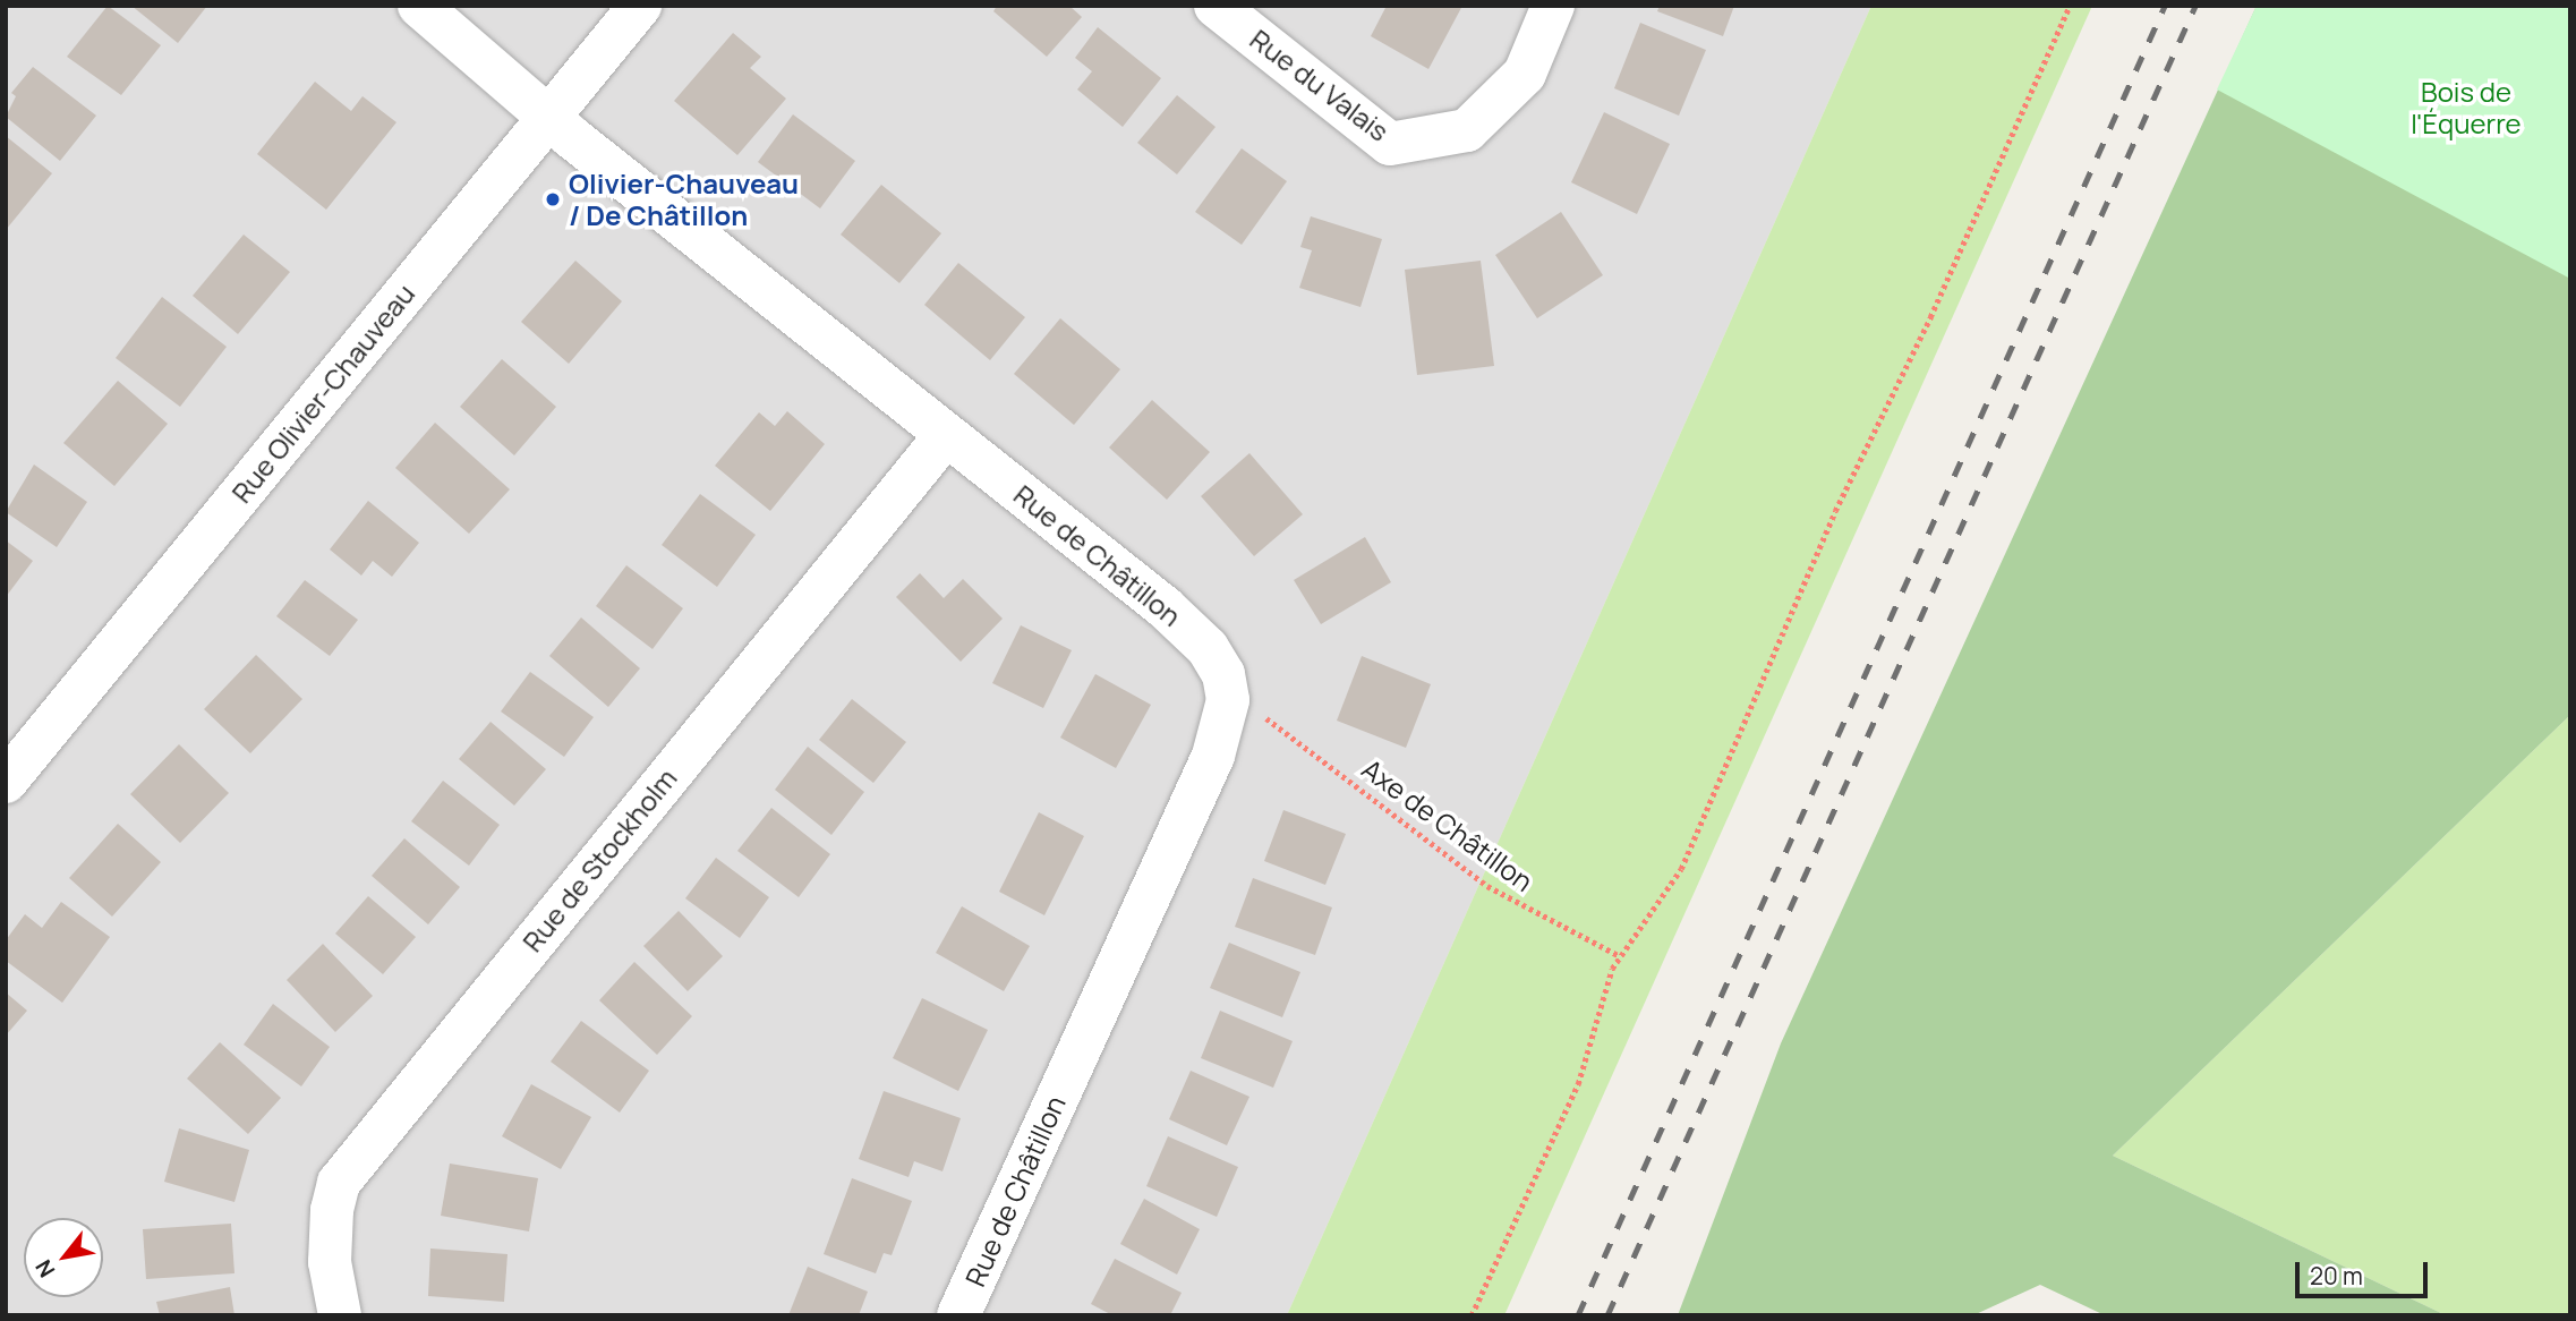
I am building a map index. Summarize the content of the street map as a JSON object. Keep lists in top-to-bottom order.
{
  "streets": {
    "street": [
      "Rue du Valais",
      "Rue Olivier-Chauveau",
      "Rue de Châtillon",
      "Rue de Stockholm"
    ],
    "path": ["Axe de Châtillon"]
  },
  "crossings": [
    ["Rue Olivier-Chauveau", "Rue de Châtillon"],
    ["Rue de Châtillon", "Rue de Stockholm"]
  ],
  "parks": ["Bois de l'Équerre"],
  "places": ["Olivier-Chauveau / De Châtillon"],
  "scale_bar": "20 m",
  "north": "bottom left"
}
